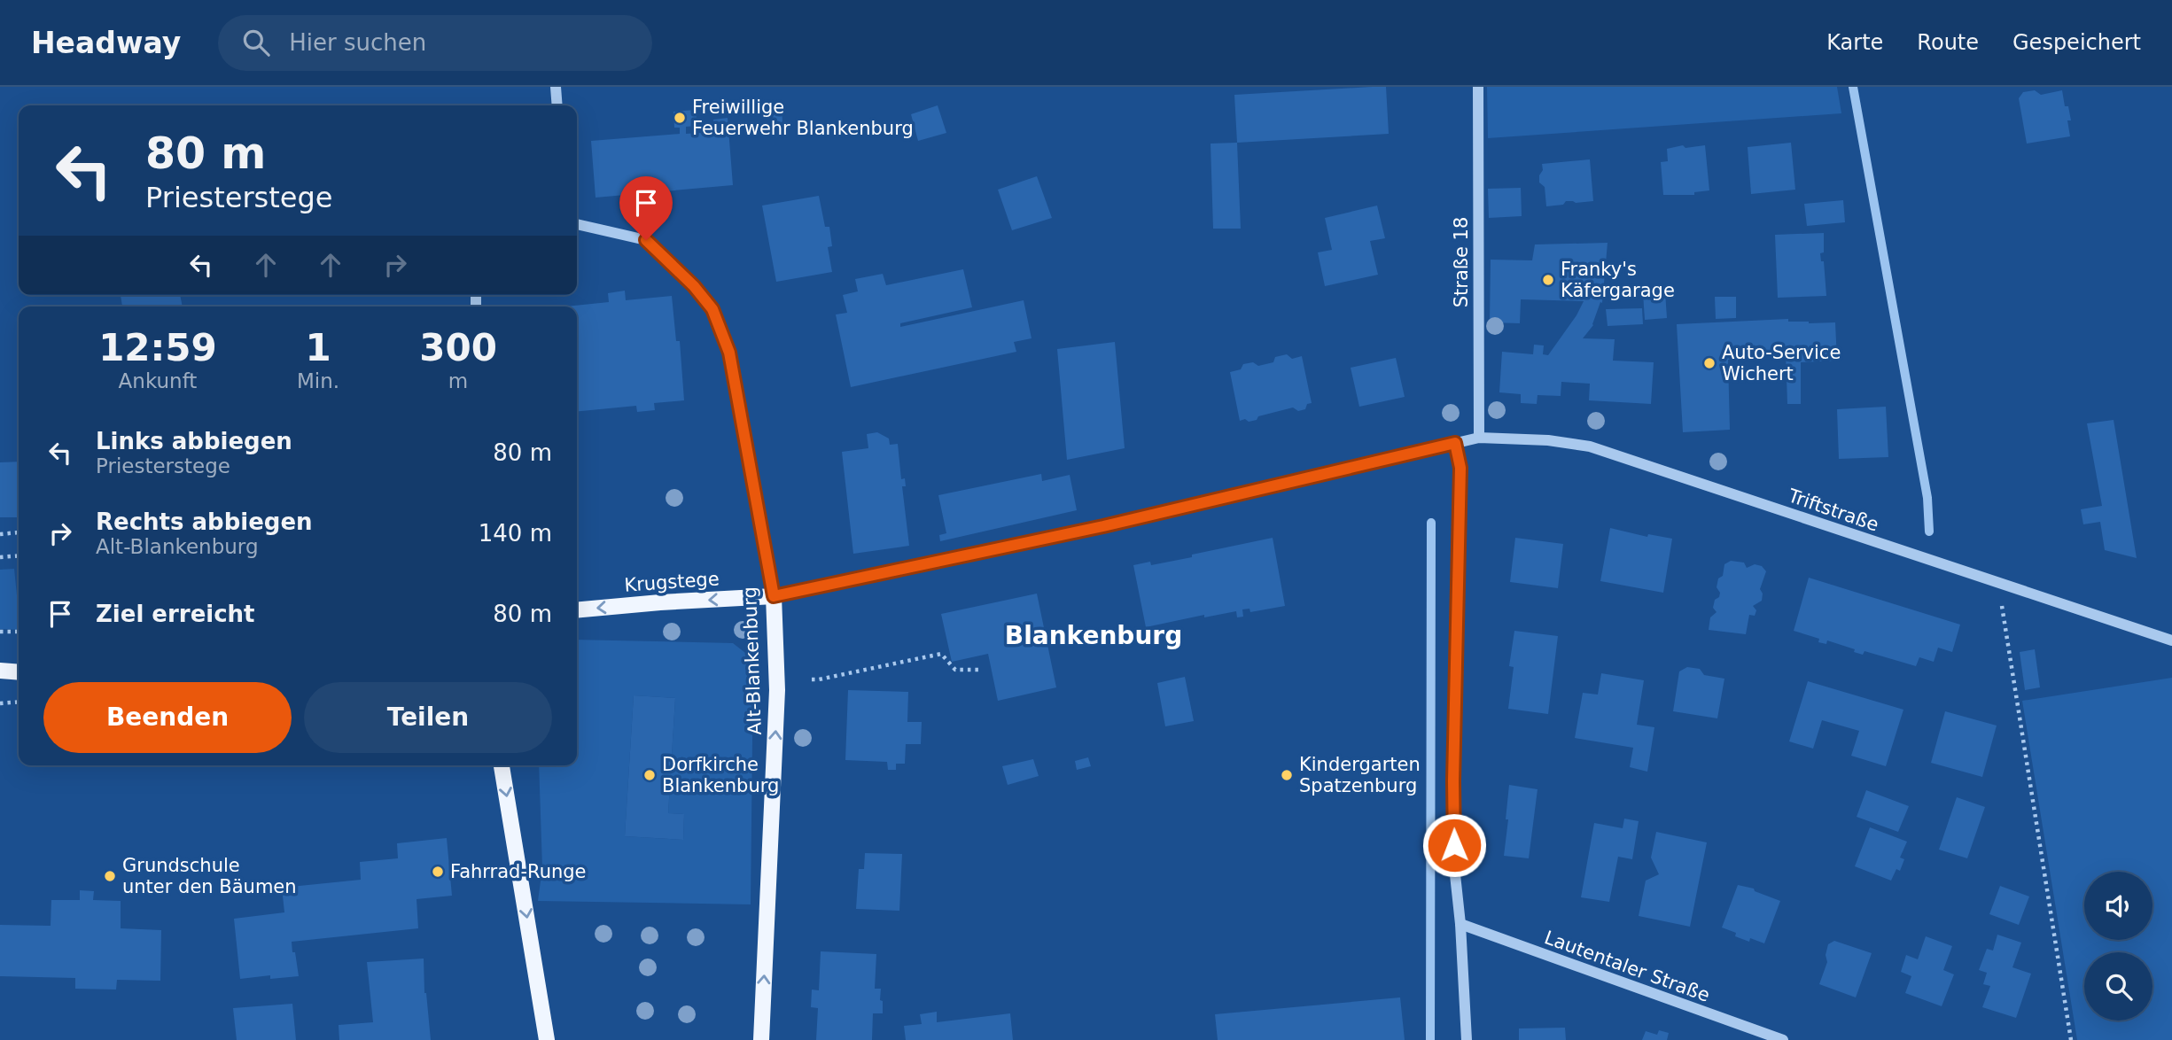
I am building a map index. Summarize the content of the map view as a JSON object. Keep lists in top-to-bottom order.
{
  "streets": {
    "main road": ["Krugstege", "Alt-Blankenburg"],
    "street": ["Straße 18", "Triftstraße", "Lautentaler Straße"]
  },
  "crossings": [
    ["Straße 18", "Triftstraße"],
    ["Triftstraße", "Krugstege"],
    ["Triftstraße", "Alt-Blankenburg"],
    ["Krugstege", "Alt-Blankenburg"]
  ],
  "one_way": ["Krugstege", "Alt-Blankenburg"],
  "districts": ["Blankenburg"],
  "places": [
    "Freiwillige Feuerwehr Blankenburg",
    "Franky's Käfergarage",
    "Auto-Service Wichert",
    "Dorfkirche Blankenburg",
    "Kindergarten Spatzenburg",
    "Fahrrad-Runge",
    "Grundschule unter den Bäumen"
  ],
  "page": {
    "header": "Headway",
    "search": "Hier suchen",
    "nav": ["Karte", "Route", "Gespeichert"],
    "turn": ["80 m", "Priesterstege"],
    "eta": [
      "12:59",
      "Ankunft",
      "1",
      "Min.",
      "300",
      "m"
    ],
    "list": [
      {
        "name": "Links abbiegen",
        "note": "Priesterstege",
        "value": "80 m"
      },
      {
        "name": "Rechts abbiegen",
        "note": "Alt-Blankenburg",
        "value": "140 m"
      },
      {
        "name": "Ziel erreicht",
        "value": "80 m"
      }
    ],
    "buttons": ["Beenden", "Teilen"]
  }
}
